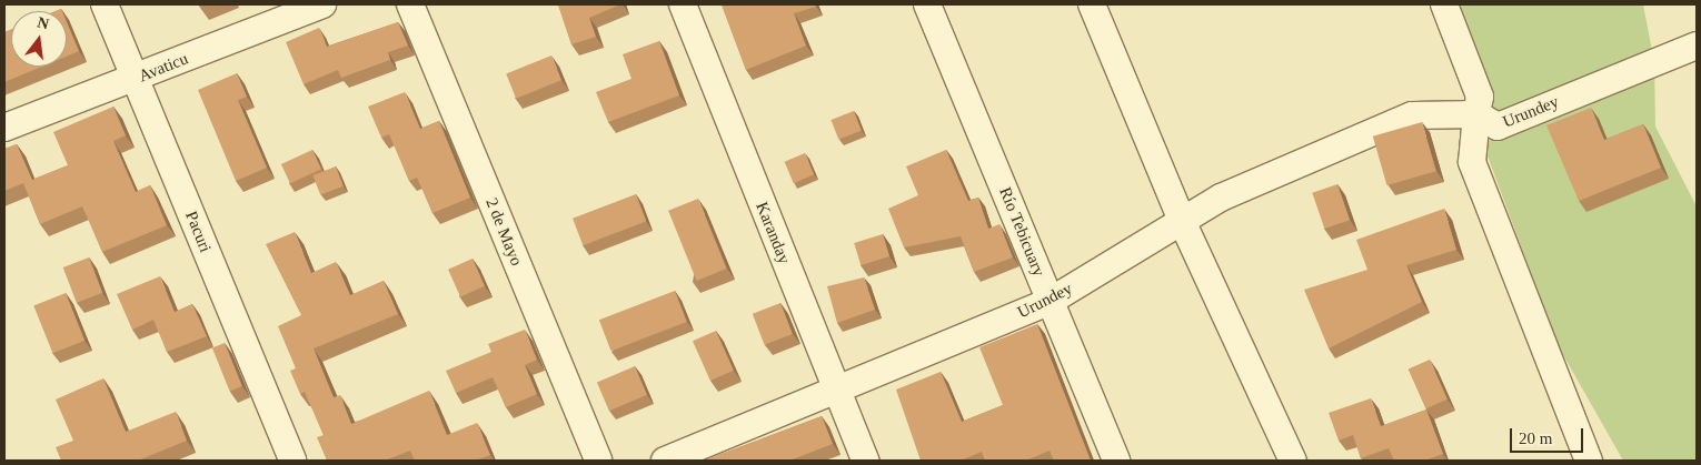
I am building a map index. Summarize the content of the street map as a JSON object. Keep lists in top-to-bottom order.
{
  "streets": {
    "street": [
      "Avaticu",
      "Urundey",
      "Pacuri",
      "2 de Mayo",
      "Río Tebicuary",
      "Karanday"
    ]
  },
  "crossings": [
    ["Avaticu", "Pacuri"],
    ["Urundey", "Río Tebicuary"],
    ["Urundey", "Karanday"]
  ],
  "scale_bar": "20 m",
  "north": "top"
}
